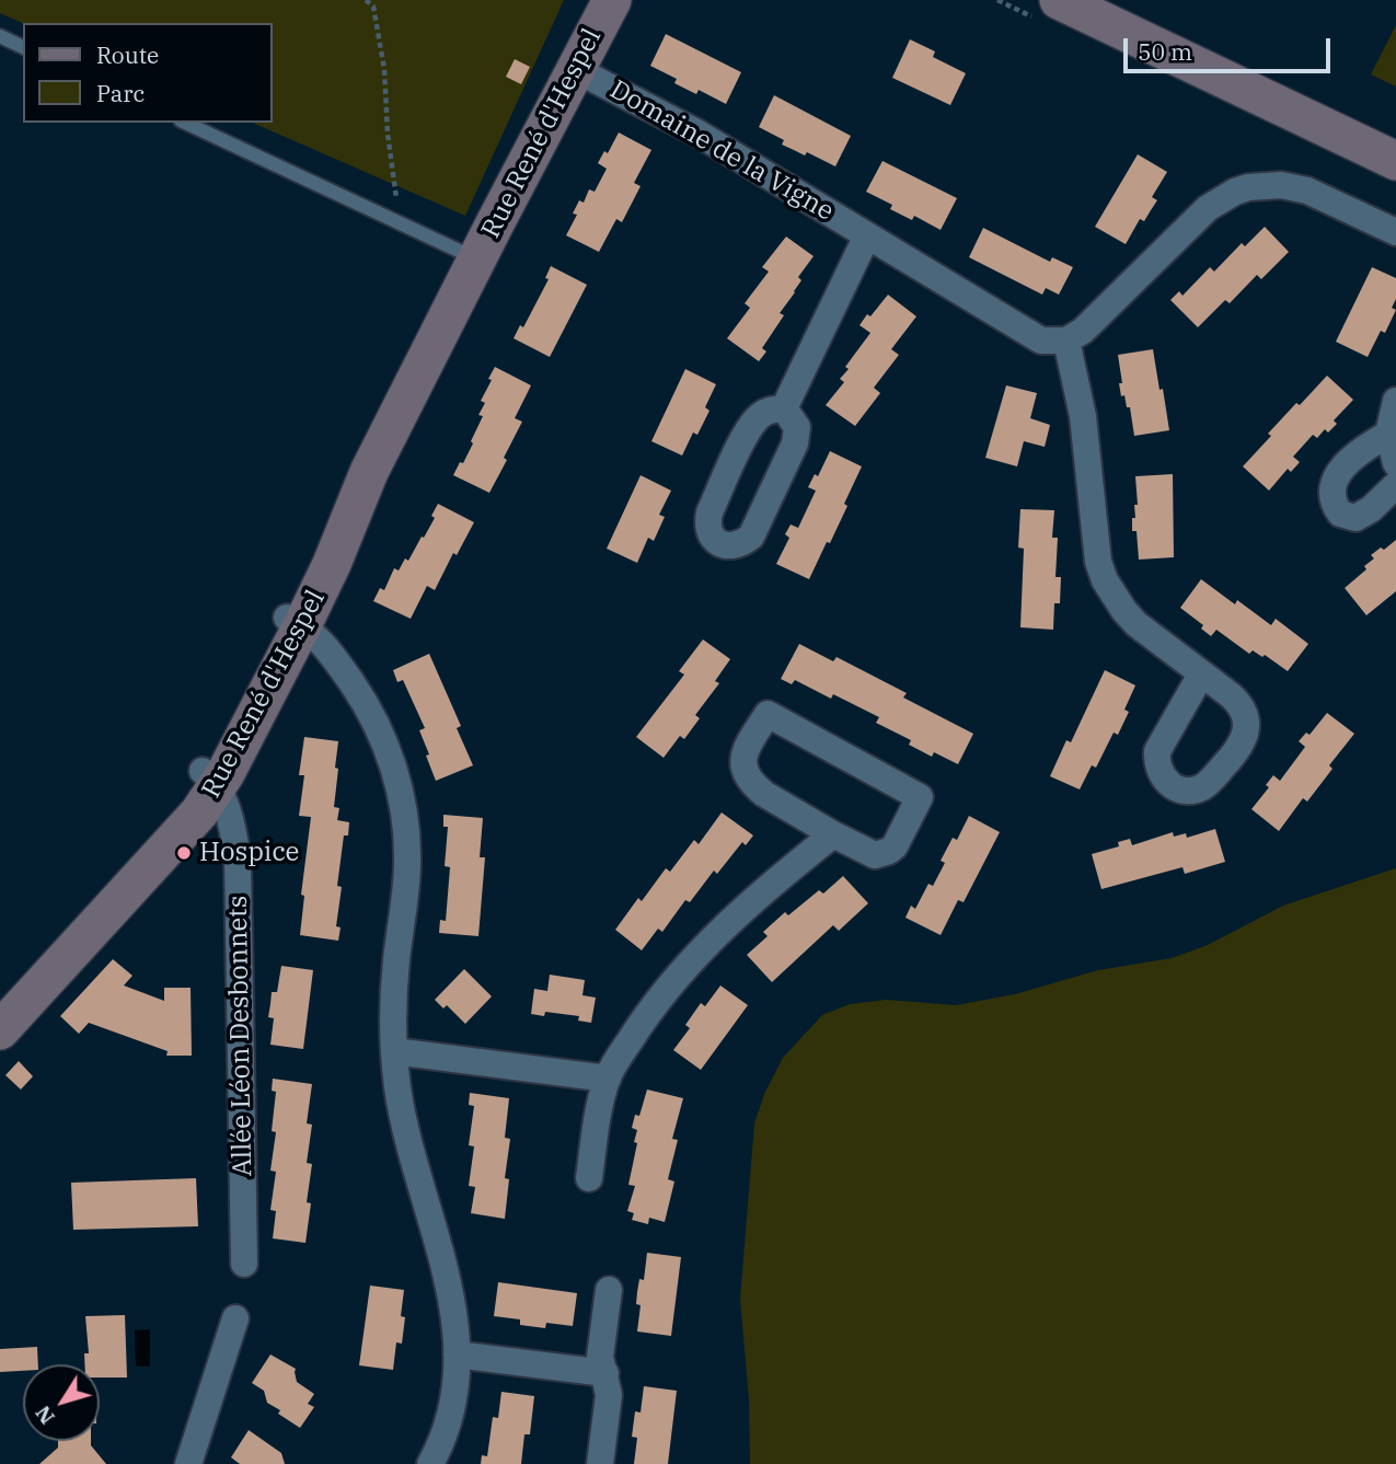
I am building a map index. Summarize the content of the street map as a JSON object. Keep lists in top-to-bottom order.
{
  "streets": {
    "main road": ["Rue René d'Hespel"],
    "street": ["Domaine de la Vigne", "Allée Léon Desbonnets"]
  },
  "crossings": [
    ["Rue René d'Hespel", "Domaine de la Vigne"],
    ["Rue René d'Hespel", "Allée Léon Desbonnets"]
  ],
  "places": ["Hospice"],
  "legend": ["Route", "Parc"],
  "scale_bar": "50 m",
  "north": "bottom left"
}
